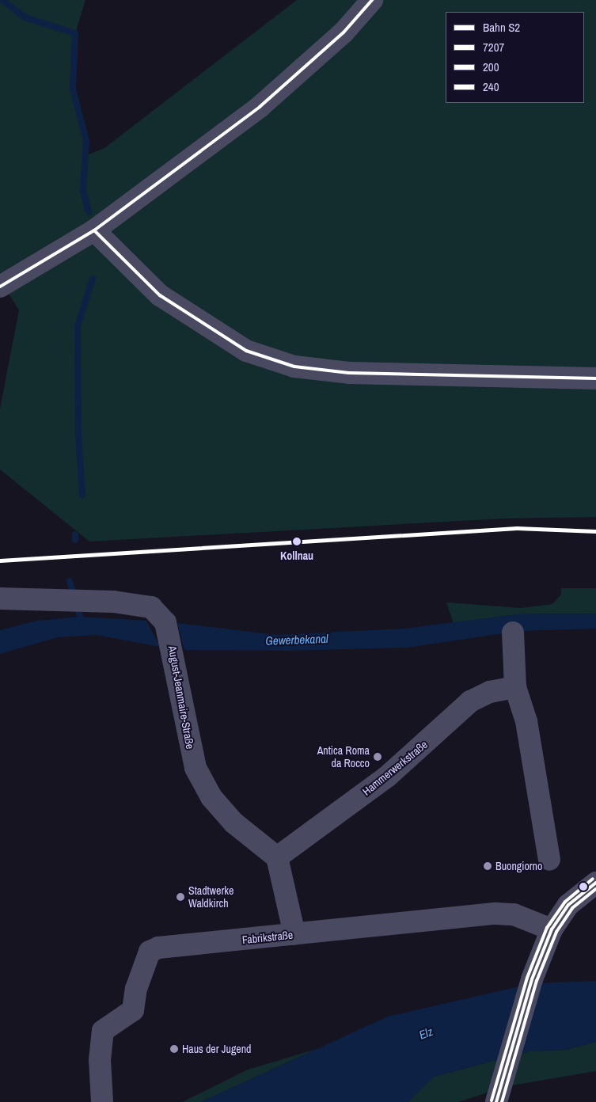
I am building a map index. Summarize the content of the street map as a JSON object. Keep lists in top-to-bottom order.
{
  "streets": {
    "street": ["August-Jeanmaire-Straße", "Hammerwerkstraße", "Fabrikstraße"]
  },
  "crossings": [
    ["August-Jeanmaire-Straße", "Hammerwerkstraße"]
  ],
  "water": ["Gewerbekanal", "Elz"],
  "places": [
    "Kollnau",
    "Antica Roma da Rocco",
    "Buongiorno",
    "Stadtwerke Waldkirch",
    "Haus der Jugend"
  ],
  "lines": [
    "transit line 7207",
    "rail line S2",
    "transit line 240",
    "transit line 200"
  ],
  "legend": [
    "Bahn S2",
    "7207",
    "200",
    "240"
  ]
}
